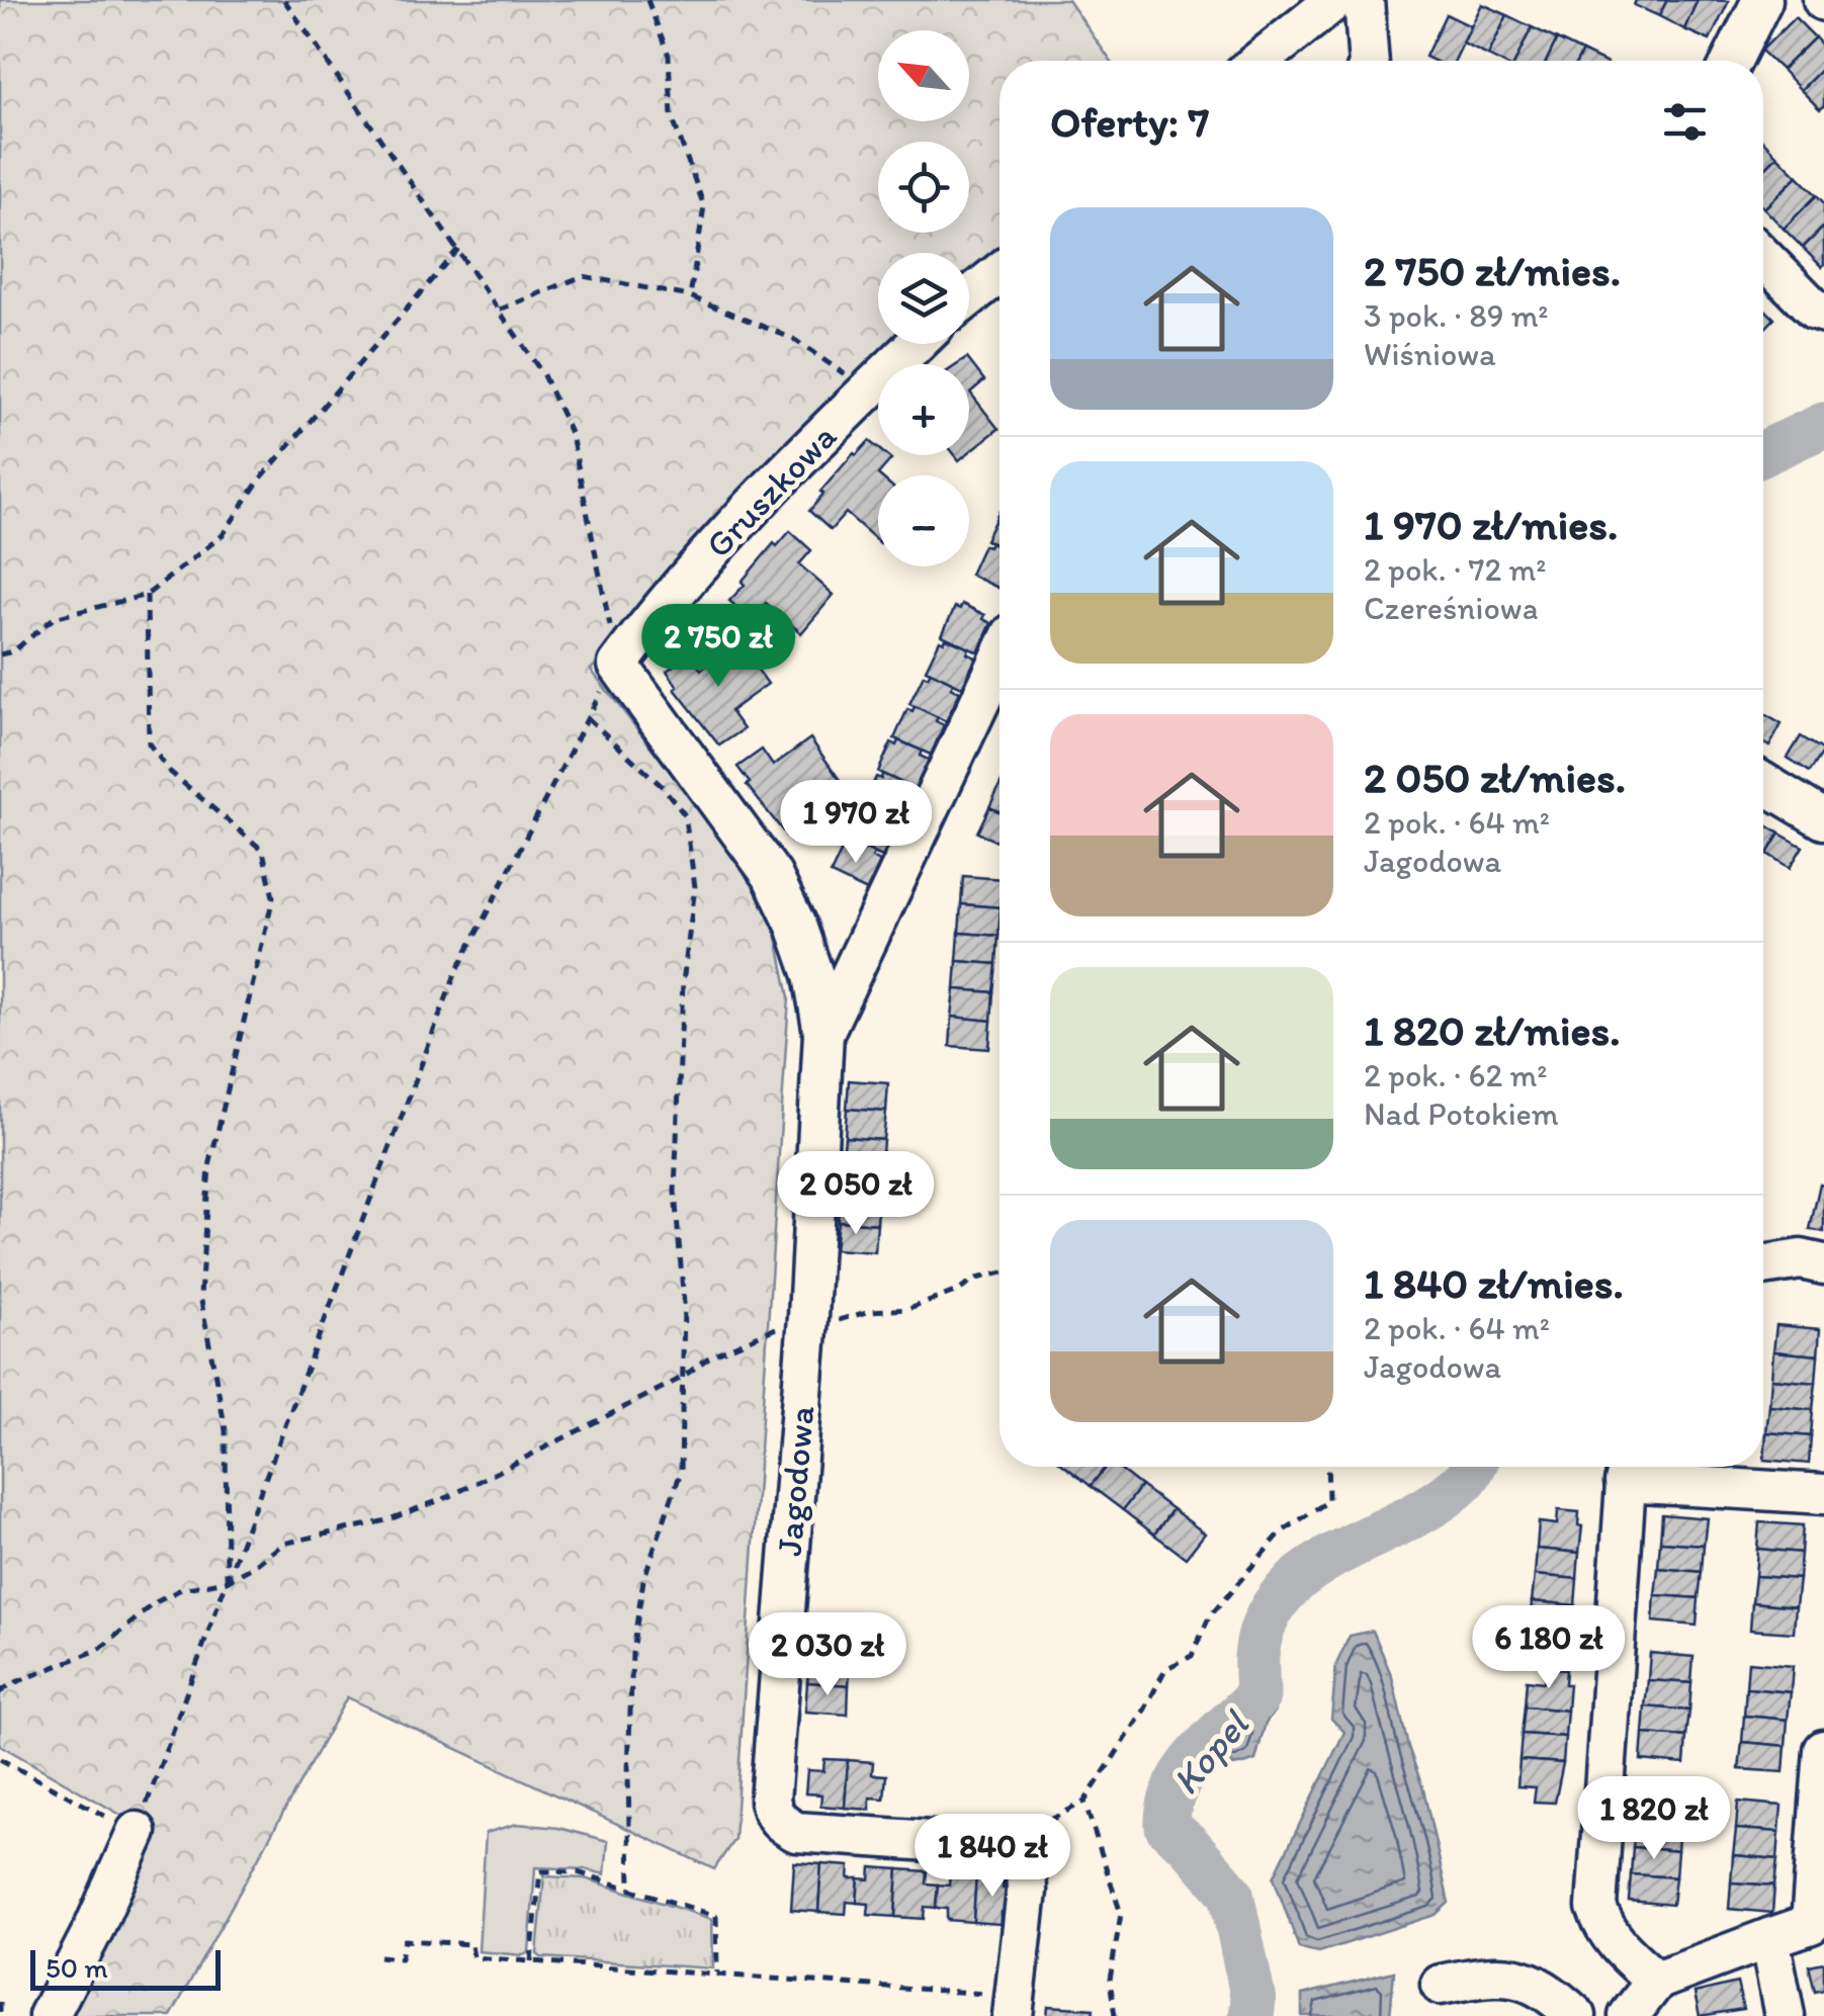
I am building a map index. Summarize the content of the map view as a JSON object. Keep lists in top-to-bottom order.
{
  "streets": {
    "street": ["Gruszkowa", "Jagodowa"]
  },
  "water": ["Kopel"],
  "scale_bar": "50 m",
  "north": "top left",
  "page": {
    "map_buttons": ["+", "−"],
    "heading": "Oferty: 7",
    "list": [
      {
        "name": "2 750 zł/mies.",
        "note": "3 pok. · 89 m² · Wiśniowa"
      },
      {
        "name": "1 970 zł/mies.",
        "note": "2 pok. · 72 m² · Czereśniowa"
      },
      {
        "name": "2 050 zł/mies.",
        "note": "2 pok. · 64 m² · Jagodowa"
      },
      {
        "name": "1 820 zł/mies.",
        "note": "2 pok. · 62 m² · Nad Potokiem"
      },
      {
        "name": "1 840 zł/mies.",
        "note": "2 pok. · 64 m² · Jagodowa"
      }
    ],
    "price": [
      "2 750 zł",
      "1 970 zł",
      "2 050 zł",
      "6 180 zł",
      "2 030 zł",
      "1 820 zł",
      "1 840 zł"
    ],
    "scale": "50 m"
  }
}
